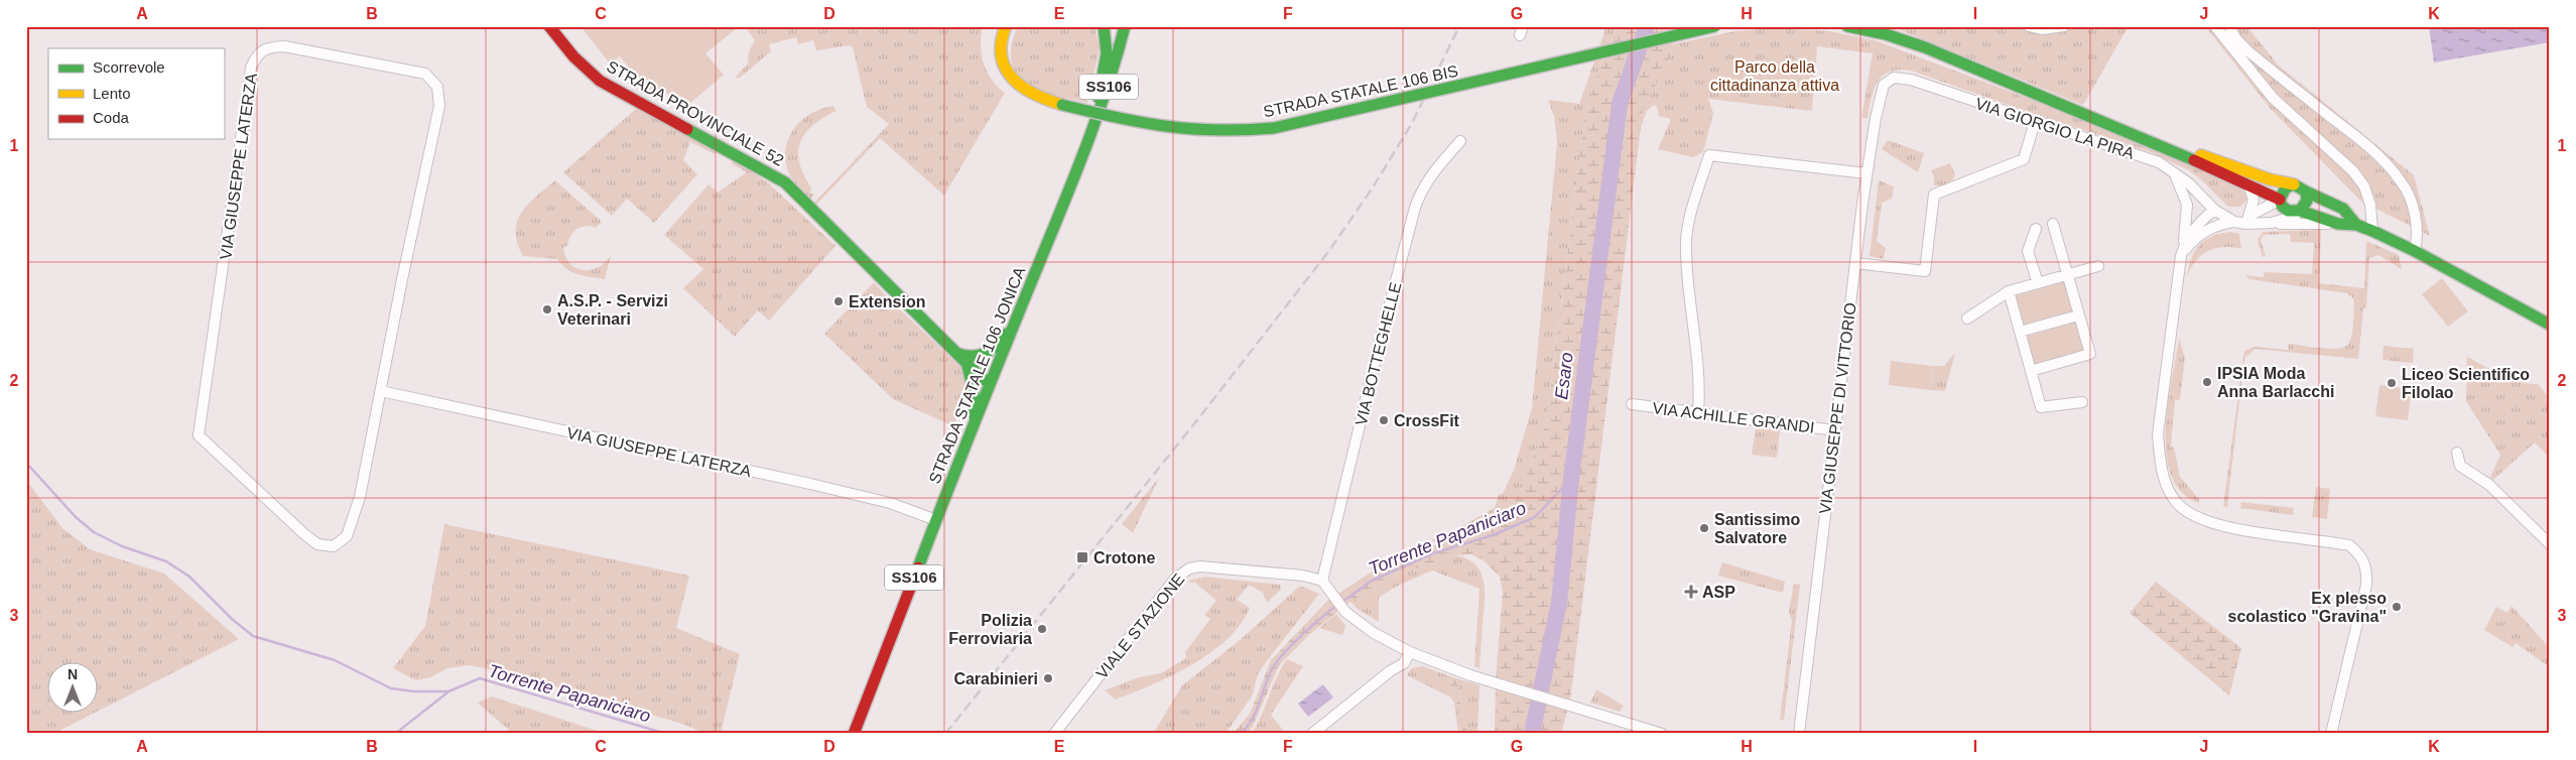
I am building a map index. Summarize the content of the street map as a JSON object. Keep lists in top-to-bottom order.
{
  "streets": {
    "main road": [
      "SS106",
      "STRADA STATALE 106 BIS",
      "STRADA PROVINCIALE 52",
      "STRADA STATALE 106 JONICA"
    ],
    "street": [
      "VIA GIORGIO LA PIRA",
      "VIA GIUSEPPE LATERZA",
      "VIA BOTTEGHELLE",
      "VIA GIUSEPPE DI VITTORIO",
      "VIA ACHILLE GRANDI",
      "VIALE STAZIONE"
    ]
  },
  "crossings": [
    ["VIA GIORGIO LA PIRA", "VIA GIUSEPPE DI VITTORIO"],
    ["VIA GIUSEPPE LATERZA", "STRADA STATALE 106 JONICA"],
    ["VIA BOTTEGHELLE", "VIALE STAZIONE"],
    ["VIA GIUSEPPE DI VITTORIO", "VIA ACHILLE GRANDI"]
  ],
  "water": ["Esaro", "Torrente Papaniciaro"],
  "parks": ["Parco della cittadinanza attiva"],
  "places": {
    "other": [
      "Extension",
      "A.S.P. - Servizi Veterinari",
      "IPSIA Moda Anna Barlacchi",
      "Liceo Scientifico Filolao",
      "CrossFit",
      "Santissimo Salvatore",
      "Ex plesso scolastico \"Gravina\"",
      "Polizia Ferroviaria",
      "Carabinieri"
    ],
    "transit": ["Crotone"],
    "health": ["ASP"]
  },
  "legend": ["Scorrevole", "Lento", "Coda"],
  "north": "top",
  "grid": {
    "columns": [
      "A",
      "B",
      "C",
      "D",
      "E",
      "F",
      "G",
      "H",
      "I",
      "J",
      "K"
    ],
    "rows": ["1", "2", "3"]
  }
}
